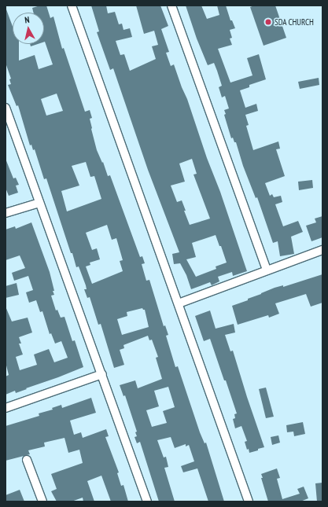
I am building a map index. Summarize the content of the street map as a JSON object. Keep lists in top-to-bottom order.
{
  "places": ["SDA CHURCH"],
  "north": "top"
}
